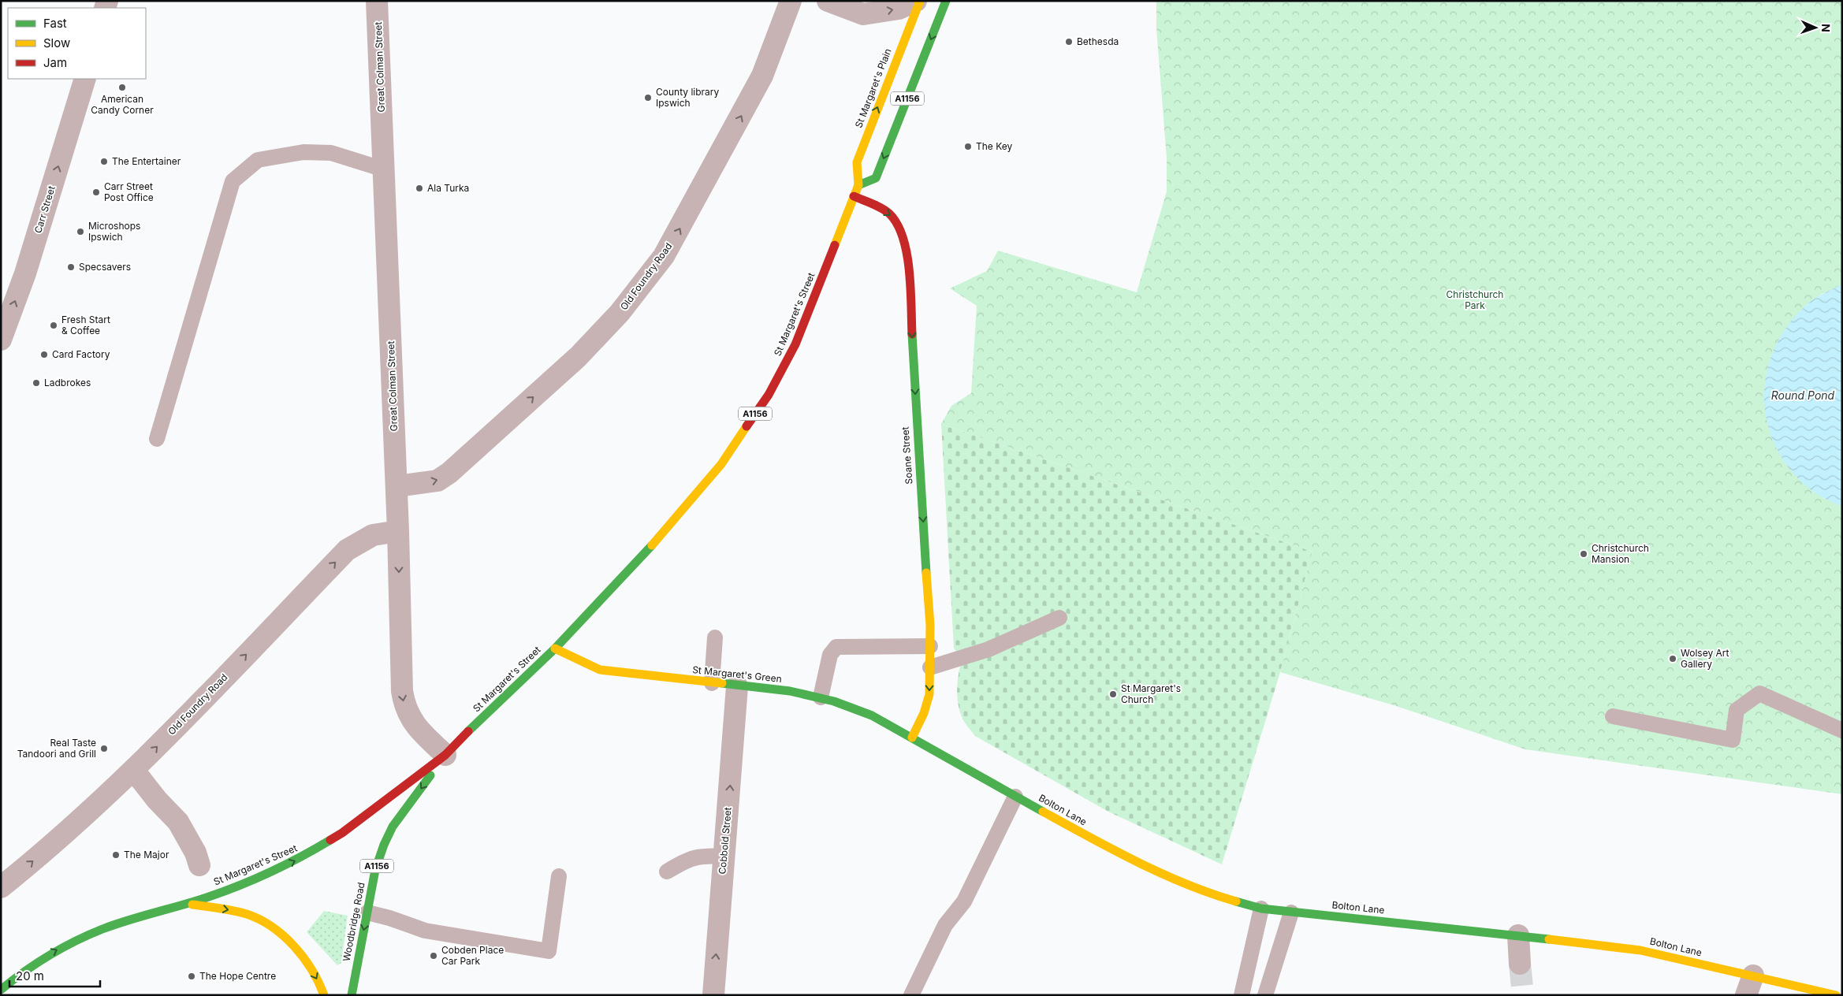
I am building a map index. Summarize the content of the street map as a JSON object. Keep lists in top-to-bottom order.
{
  "streets": {
    "main road": [
      "St Margaret's Plain",
      "A1156",
      "St Margaret's Street",
      "Soane Street",
      "St Margaret's Green",
      "Bolton Lane",
      "Woodbridge Road"
    ],
    "street": [
      "Great Colman Street",
      "Carr Street",
      "Old Foundry Road",
      "Cobbold Street"
    ]
  },
  "crossings": [
    ["Great Colman Street", "Old Foundry Road"],
    ["Great Colman Street", "St Margaret's Street"],
    ["Great Colman Street", "Woodbridge Road"],
    ["St Margaret's Plain", "A1156"],
    ["St Margaret's Plain", "St Margaret's Street"],
    ["St Margaret's Plain", "Soane Street"],
    ["A1156", "St Margaret's Street"],
    ["St Margaret's Street", "Soane Street"],
    ["St Margaret's Street", "St Margaret's Green"],
    ["St Margaret's Street", "Woodbridge Road"],
    ["Soane Street", "St Margaret's Green"],
    ["Soane Street", "Bolton Lane"],
    ["St Margaret's Green", "Bolton Lane"],
    ["St Margaret's Green", "Cobbold Street"]
  ],
  "one_way": [
    "Carr Street",
    "Old Foundry Road",
    "St Margaret's Street",
    "Soane Street",
    "Cobbold Street",
    "Woodbridge Road"
  ],
  "water": ["Round Pond"],
  "parks": ["Christchurch Park"],
  "places": [
    "Bethesda",
    "American Candy Corner",
    "County library Ipswich",
    "The Key",
    "The Entertainer",
    "Ala Turka",
    "Carr Street Post Office",
    "Microshops Ipswich",
    "Specsavers",
    "Fresh Start & Coffee",
    "Card Factory",
    "Ladbrokes",
    "Christchurch Mansion",
    "Wolsey Art Gallery",
    "St Margaret's Church",
    "Real Taste Tandoori and Grill",
    "The Major",
    "Cobden Place Car Park",
    "The Hope Centre"
  ],
  "legend": ["Fast", "Slow", "Jam"],
  "scale_bar": "20 m",
  "north": "right"
}
